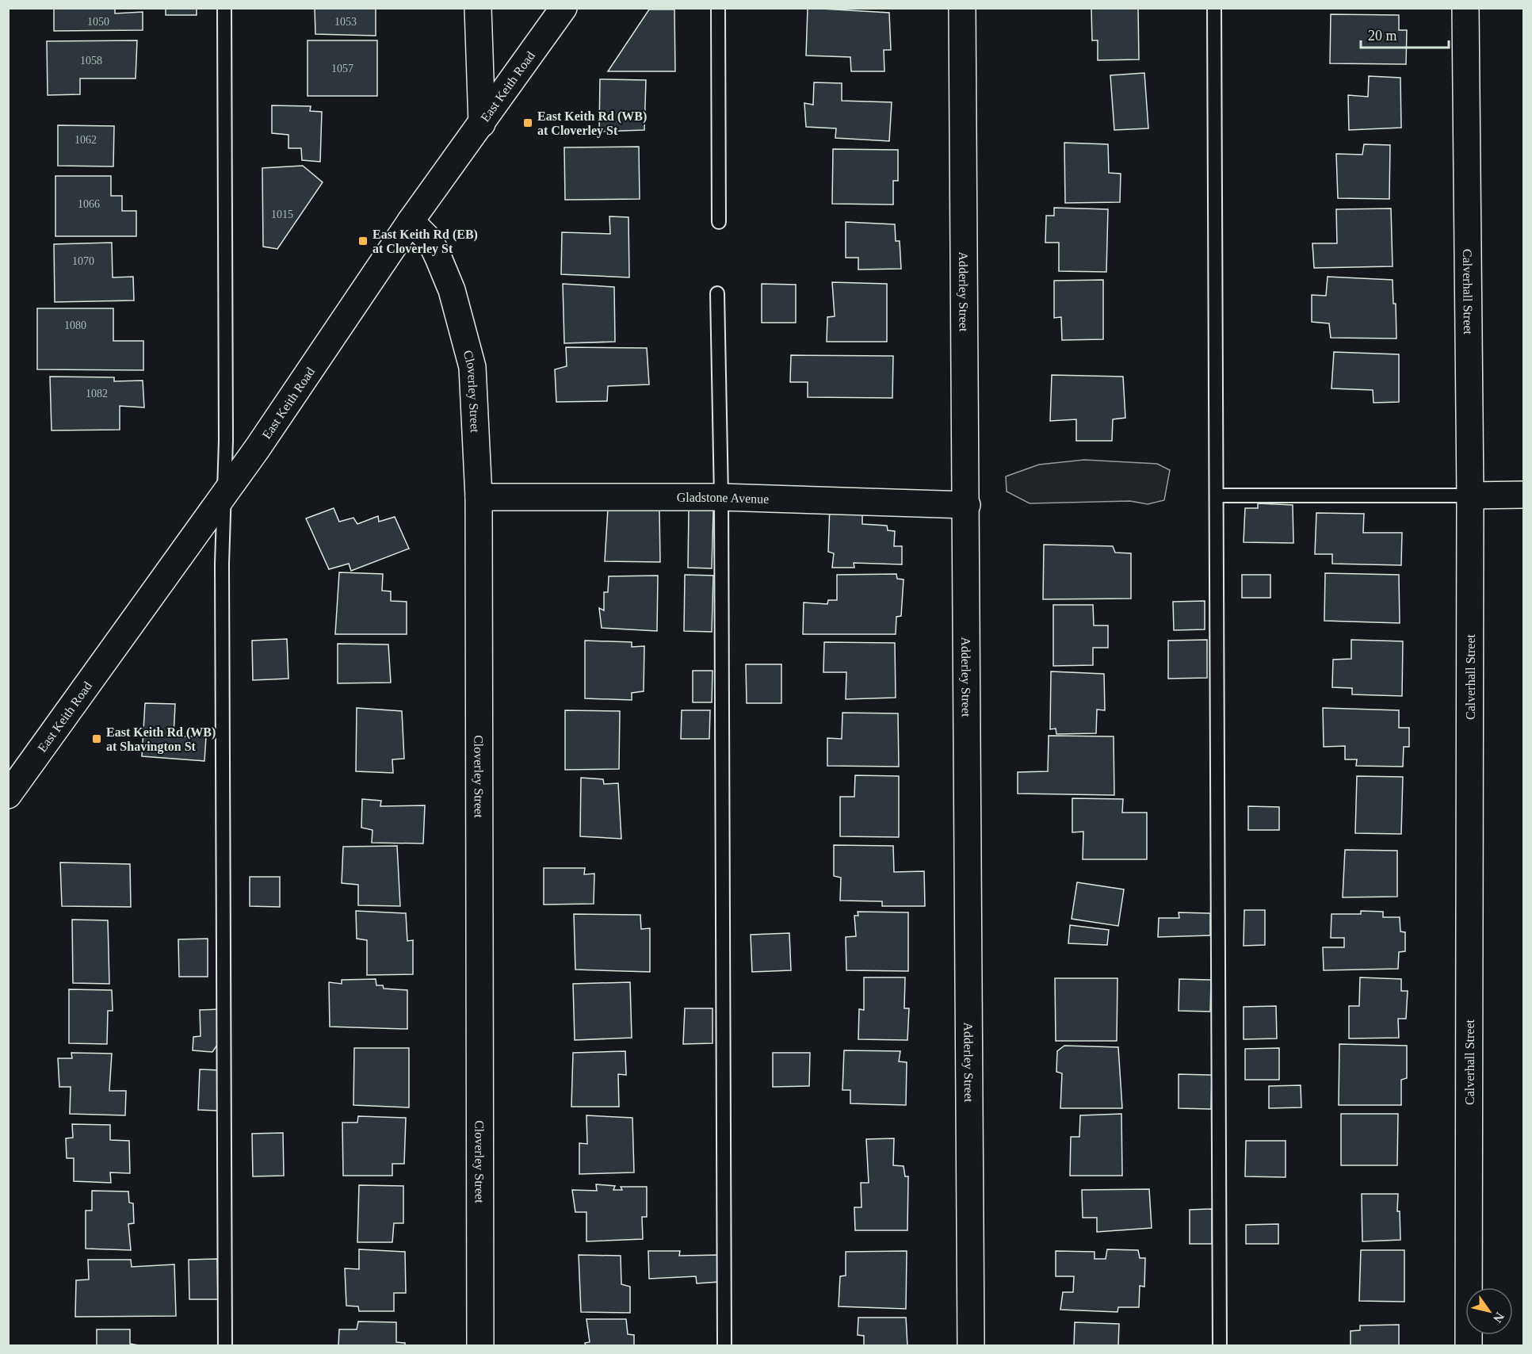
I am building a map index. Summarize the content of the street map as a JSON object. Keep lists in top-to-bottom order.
{
  "streets": {
    "street": [
      "East Keith Road",
      "Adderley Street",
      "Calverhall Street",
      "Cloverley Street",
      "Gladstone Avenue"
    ]
  },
  "crossings": [
    ["East Keith Road", "Cloverley Street"],
    ["Adderley Street", "Gladstone Avenue"],
    ["Cloverley Street", "Gladstone Avenue"]
  ],
  "places": {
    "transit": ["East Keith Rd (WB) at Cloverley St", "East Keith Rd (EB) at Cloverley St", "East Keith Rd (WB) at Shavington St"]
  },
  "house_numbers": [
    "1050",
    "1053",
    "1058",
    "1057",
    "1062",
    "1066",
    "1015",
    "1070",
    "1080",
    "1082"
  ],
  "scale_bar": "20 m",
  "north": "bottom right"
}
